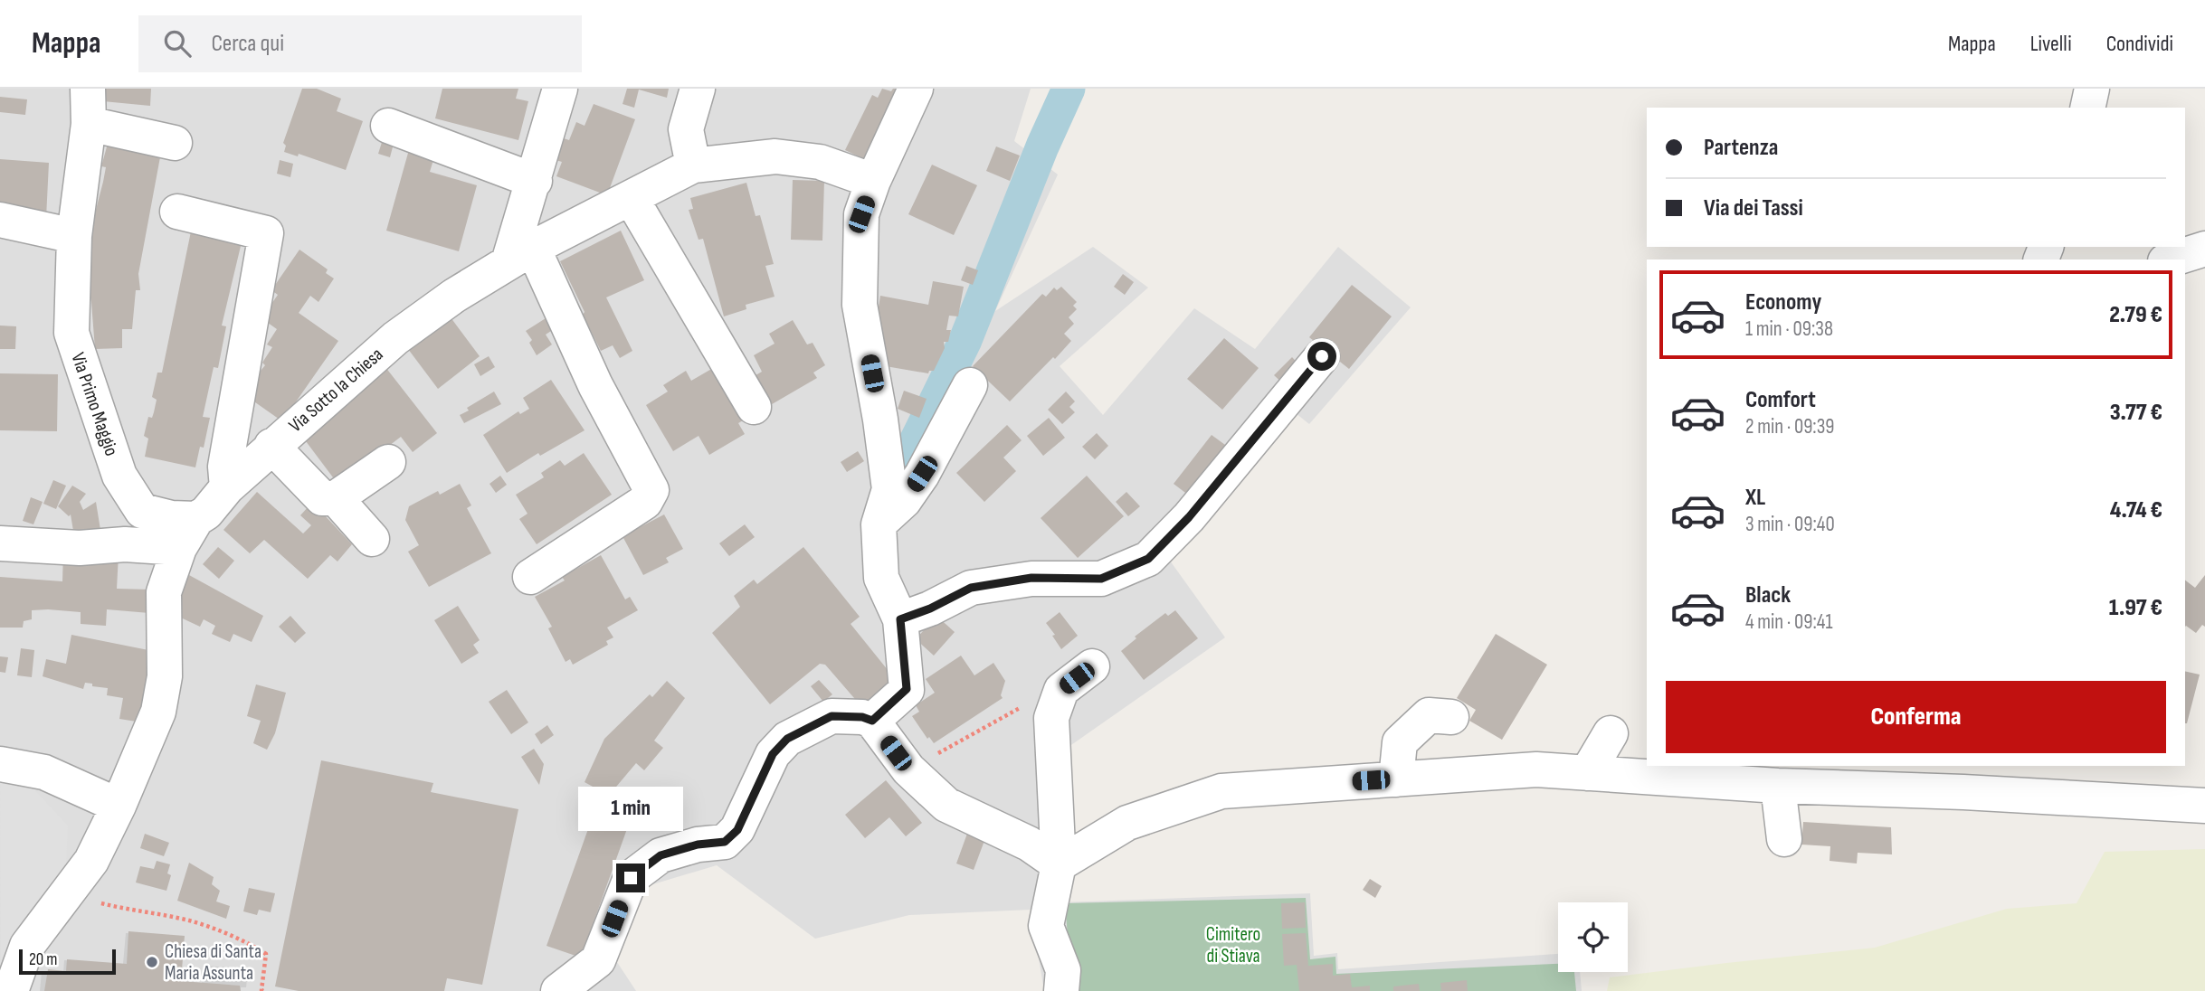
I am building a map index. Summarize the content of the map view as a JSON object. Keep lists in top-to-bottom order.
{
  "streets": {
    "street": ["Via Sotto la Chiesa", "Via Primo Maggio"]
  },
  "crossings": [
    ["Via Sotto la Chiesa", "Via Primo Maggio"]
  ],
  "parks": ["Cimitero di Stiava"],
  "places": ["Chiesa di Santa Maria Assunta"],
  "scale_bar": "20 m",
  "page": {
    "header": "Mappa",
    "search": "Cerca qui",
    "nav": ["Mappa", "Livelli", "Condividi"],
    "banner": ["Partenza", "Via dei Tassi"],
    "list": [
      {
        "name": "Economy",
        "note": "1 min · 09:38",
        "value": "2.79 €"
      },
      {
        "name": "Comfort",
        "note": "2 min · 09:39",
        "value": "3.77 €"
      },
      {
        "name": "XL",
        "note": "3 min · 09:40",
        "value": "4.74 €"
      },
      {
        "name": "Black",
        "note": "4 min · 09:41",
        "value": "1.97 €"
      }
    ],
    "buttons": "Conferma",
    "bubble": "1 min",
    "scale": "20 m"
  }
}
